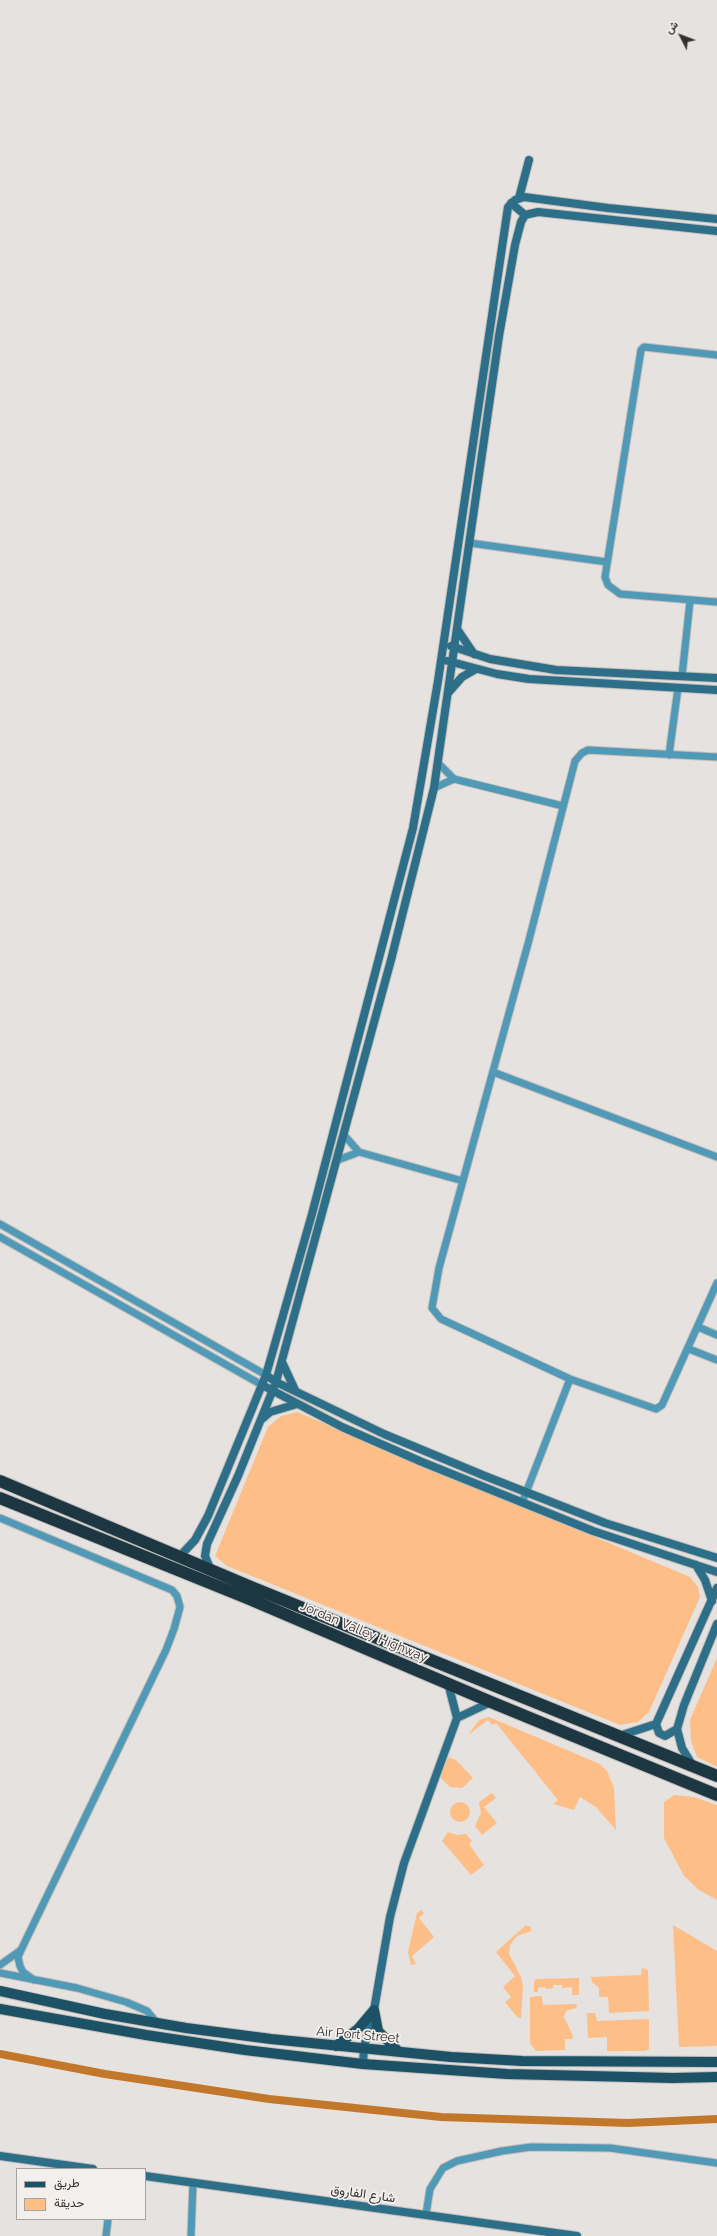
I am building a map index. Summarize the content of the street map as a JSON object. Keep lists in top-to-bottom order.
{
  "streets": {
    "highway": ["Jordan Valley Highway"],
    "main road": ["Air Port Street"],
    "street": ["شارع الفاروق"]
  },
  "legend": ["طريق", "حديقة"],
  "north": "top left"
}
